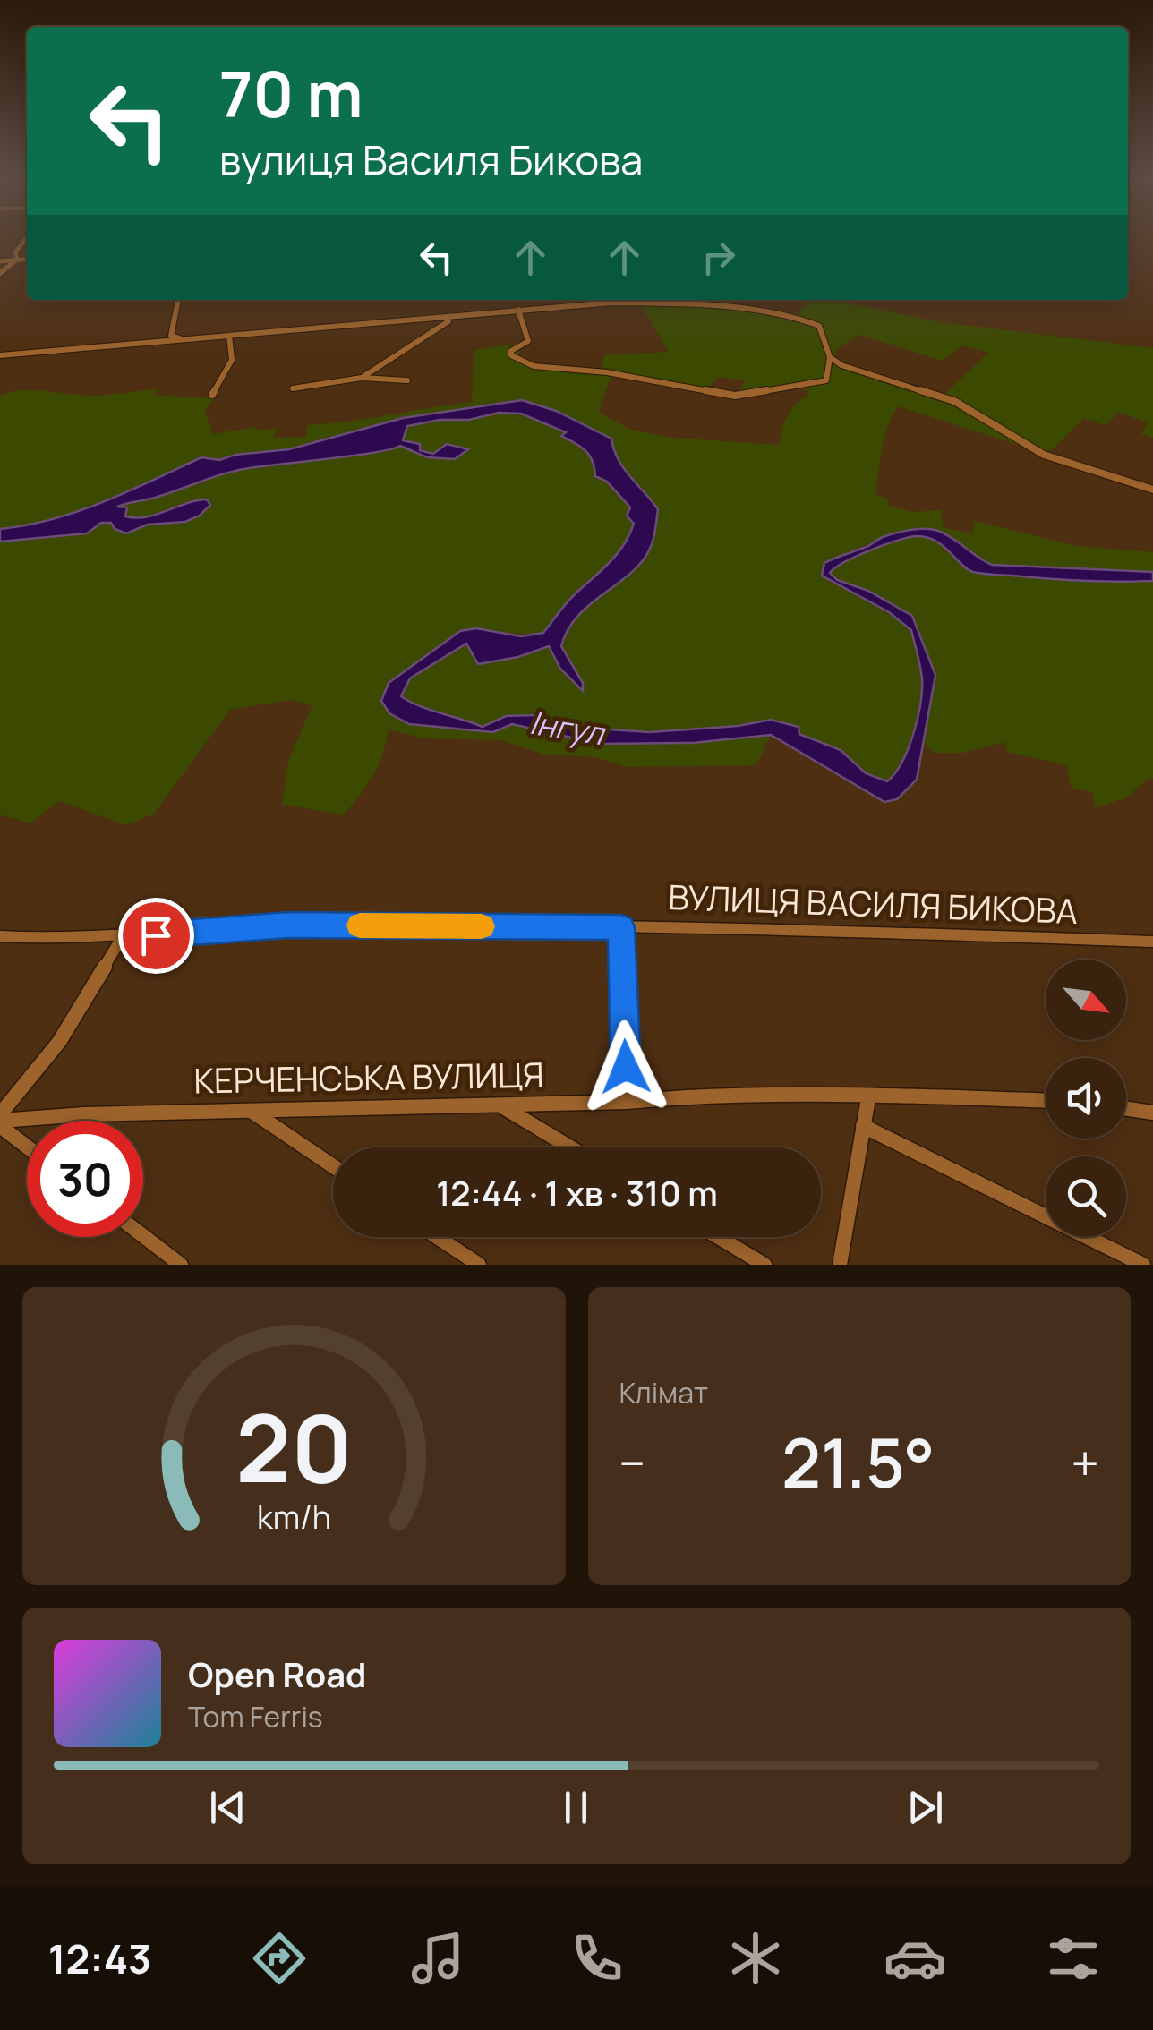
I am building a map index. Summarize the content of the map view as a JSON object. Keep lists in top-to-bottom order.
{
  "streets": {
    "street": ["ВУЛИЦЯ ВАСИЛЯ БИКОВА", "КЕРЧЕНСЬКА ВУЛИЦЯ"]
  },
  "water": ["Інгул"],
  "north": "bottom right",
  "page": {
    "turn": ["70 m", "вулиця Василя Бикова"],
    "limit": "30",
    "trip": "12:44 · 1 хв · 310 m",
    "tile": "Клімат",
    "heat": ["−", "21.5°", "+"],
    "song": ["Open Road", "Tom Ferris"],
    "tabs": "12:43",
    "gauge": ["20", "km/h"]
  }
}
